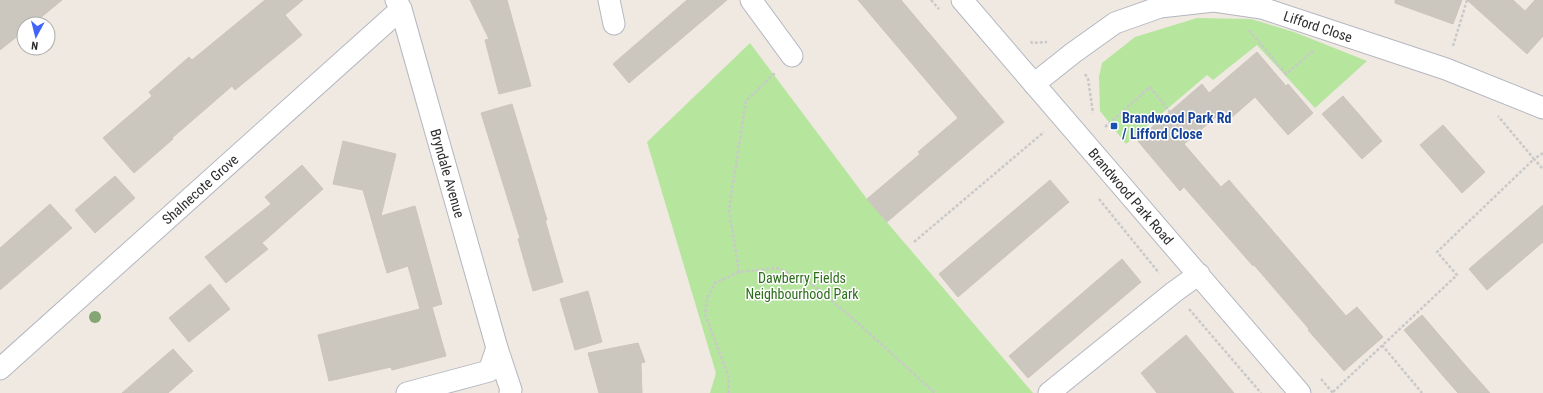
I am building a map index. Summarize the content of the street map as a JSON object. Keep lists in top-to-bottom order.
{
  "streets": {
    "street": [
      "Lifford Close",
      "Bryndale Avenue",
      "Shalnecote Grove",
      "Brandwood Park Road"
    ]
  },
  "crossings": [
    ["Lifford Close", "Brandwood Park Road"],
    ["Bryndale Avenue", "Shalnecote Grove"]
  ],
  "parks": ["Dawberry Fields Neighbourhood Park"],
  "places": {
    "transit": ["Brandwood Park Rd / Lifford Close"]
  },
  "north": "bottom"
}
